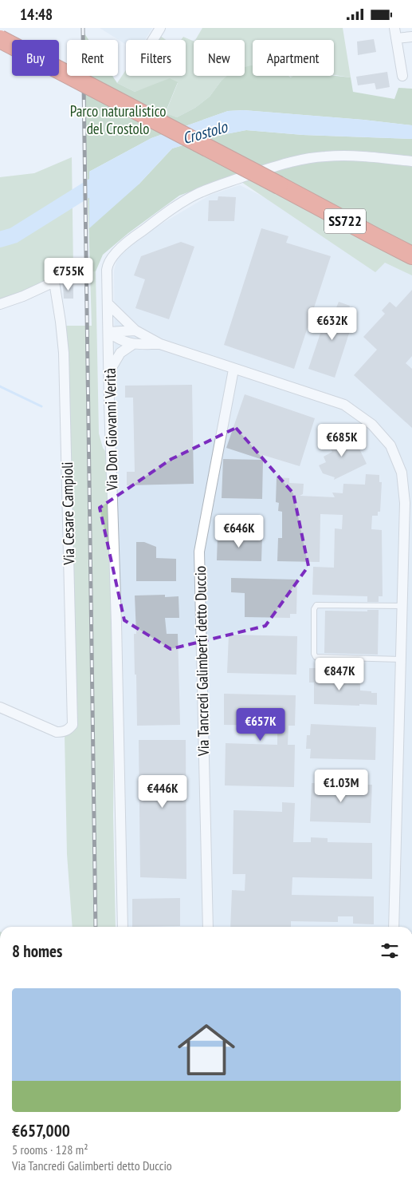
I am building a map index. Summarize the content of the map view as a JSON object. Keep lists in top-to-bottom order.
{
  "streets": {
    "highway": ["SS722"],
    "street": ["Via Don Giovanni Verità", "Via Cesare Campioli", "Via Tancredi Galimberti detto Duccio"]
  },
  "water": ["Crostolo"],
  "parks": ["Parco naturalistico del Crostolo"],
  "page": {
    "status": "14:48",
    "chip": [
      "Buy",
      "Rent",
      "Filters",
      "New",
      "Apartment"
    ],
    "price": [
      "€755K",
      "€632K",
      "€685K",
      "€646K",
      "€847K",
      "€657K",
      "€1.03M",
      "€446K"
    ],
    "heading": "8 homes",
    "list": [
      {
        "name": "€657,000",
        "note": "5 rooms · 128 m² · Via Tancredi Galimberti detto Duccio"
      }
    ]
  }
}
